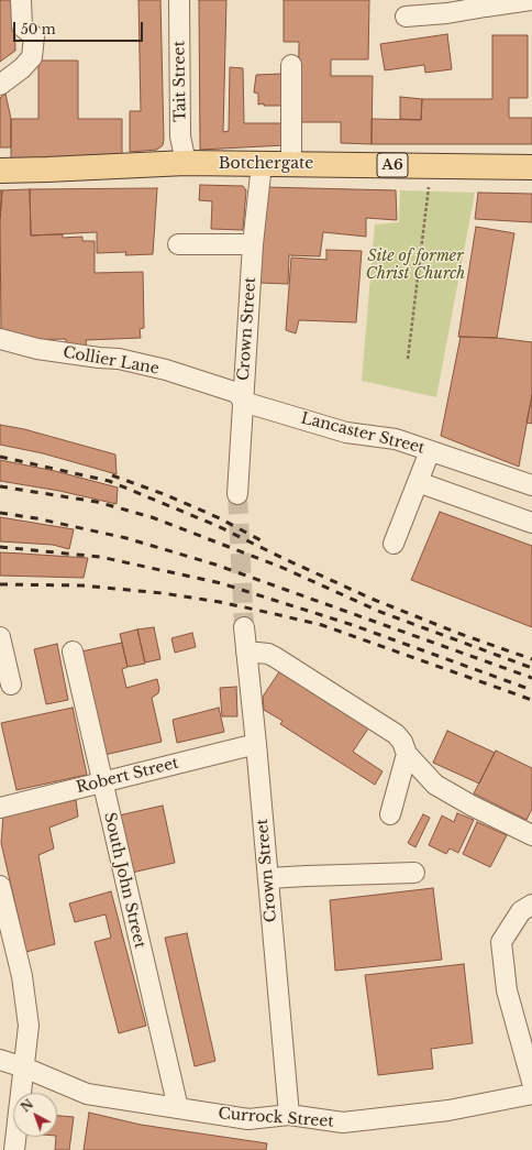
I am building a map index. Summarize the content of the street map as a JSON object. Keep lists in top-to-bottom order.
{
  "streets": {
    "main road": ["Botchergate", "A6"],
    "street": [
      "Tait Street",
      "Crown Street",
      "Collier Lane",
      "Lancaster Street",
      "Robert Street",
      "South John Street",
      "Currock Street"
    ]
  },
  "crossings": [
    ["Tait Street", "Botchergate"],
    ["Botchergate", "Crown Street"],
    ["Crown Street", "Collier Lane"],
    ["Crown Street", "Lancaster Street"],
    ["Crown Street", "Robert Street"],
    ["Crown Street", "Currock Street"],
    ["Collier Lane", "Lancaster Street"],
    ["Robert Street", "South John Street"],
    ["South John Street", "Currock Street"]
  ],
  "parks": ["Site of former Christ Church"],
  "scale_bar": "50 m",
  "north": "top left"
}
